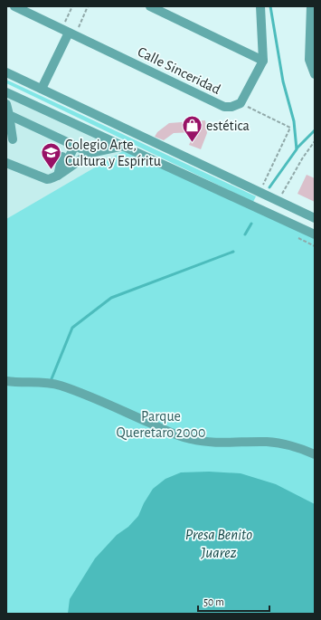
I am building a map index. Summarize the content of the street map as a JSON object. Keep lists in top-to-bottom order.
{
  "streets": {
    "street": ["Calle Sinceridad"]
  },
  "water": ["Presa Benito Juarez"],
  "parks": ["Parque Queretaro 2000"],
  "places": {
    "shop": ["estética"],
    "school or university": ["Colegio Arte, Cultura y Espíritu"]
  },
  "scale_bar": "50 m"
}
